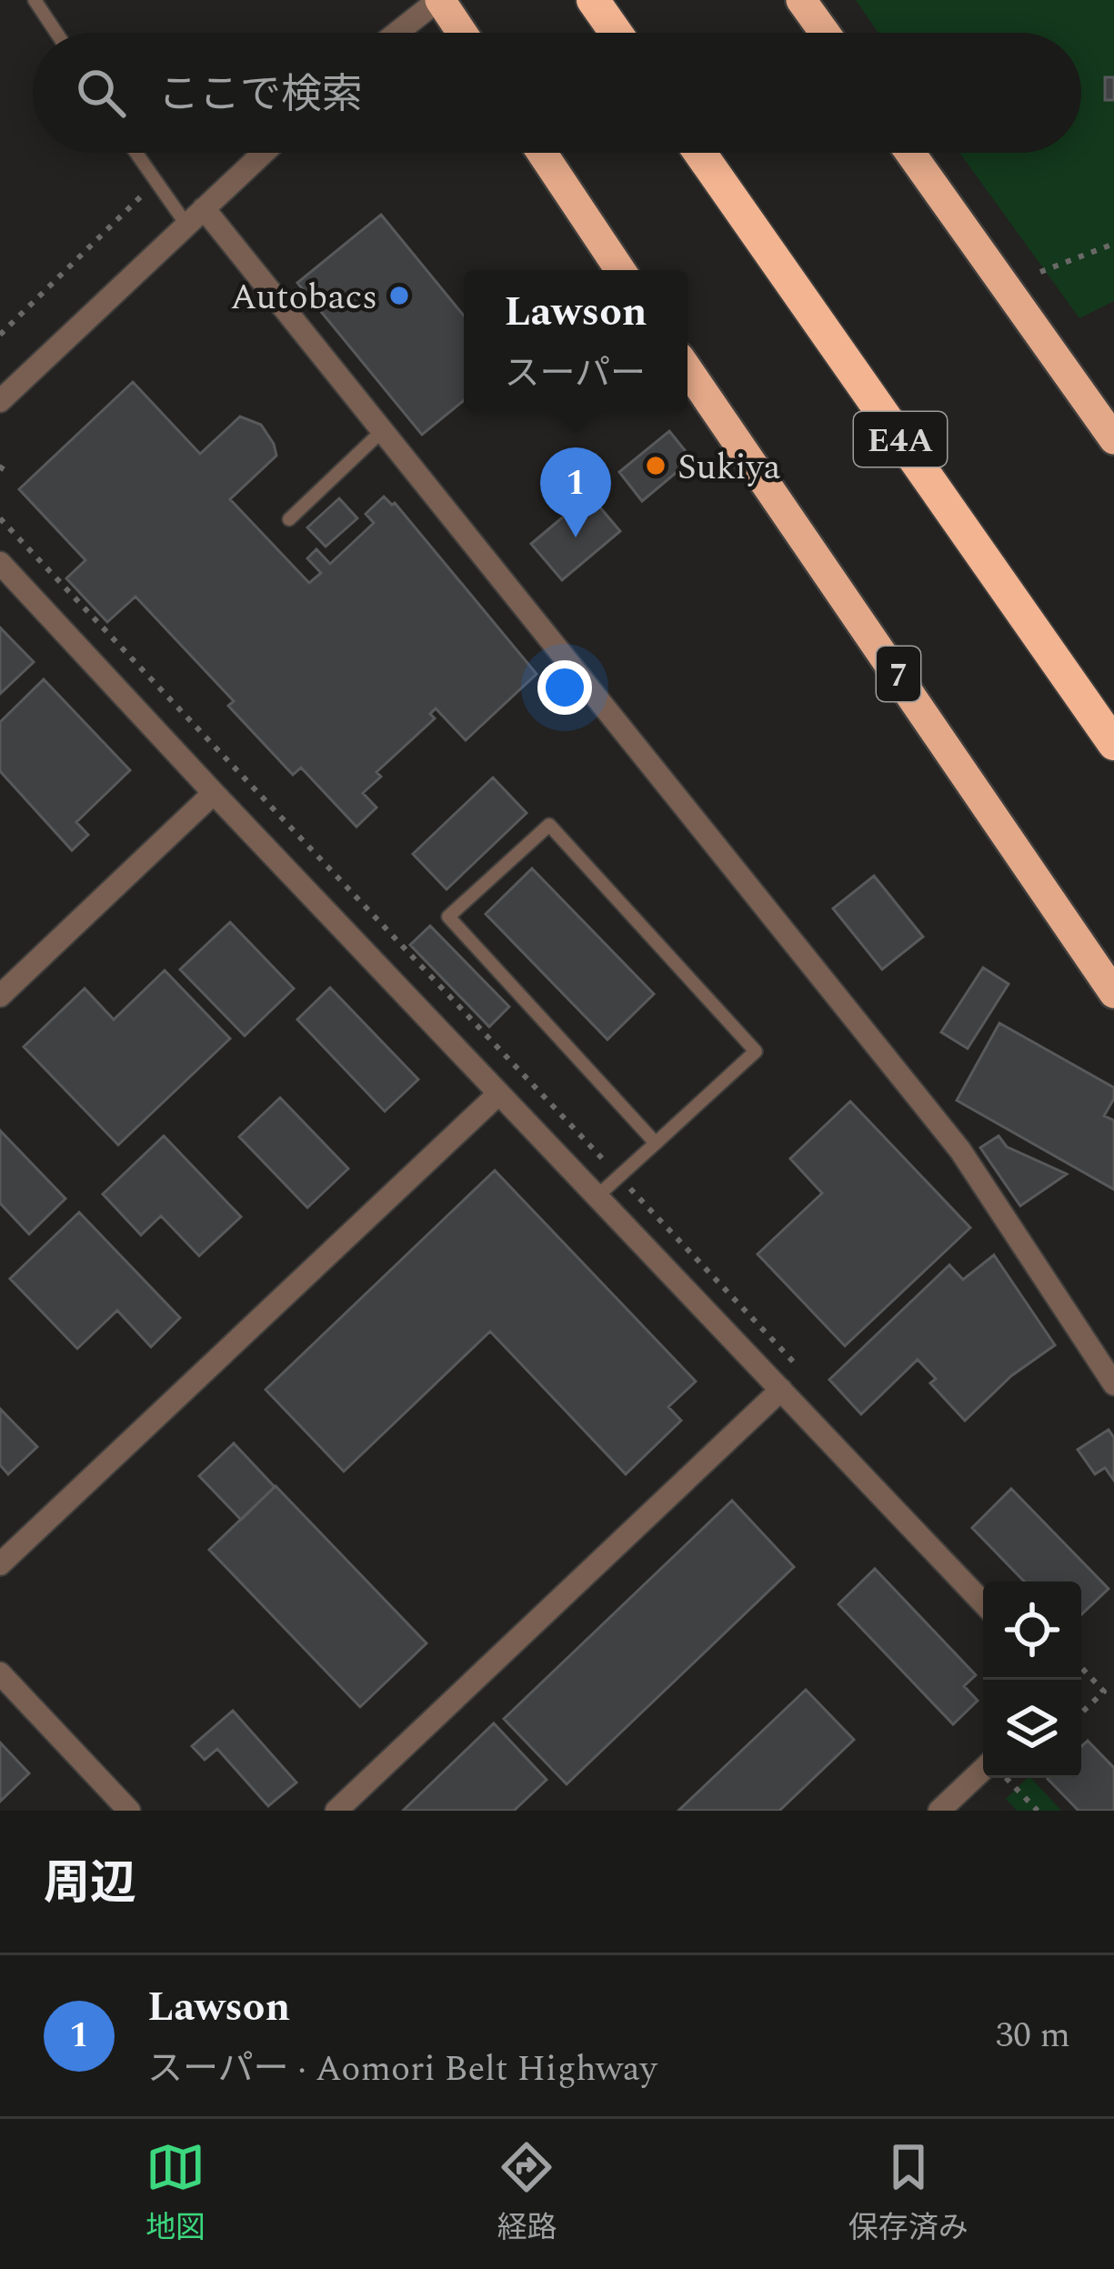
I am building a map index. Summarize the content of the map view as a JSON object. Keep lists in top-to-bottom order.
{
  "streets": {
    "highway": ["E4A", "7"]
  },
  "places": ["Autobacs", "Sukiya"],
  "page": {
    "search": "ここで検索",
    "popup": ["Lawson", "スーパー"],
    "pins": "1",
    "heading": "周辺",
    "list": [
      {
        "mark": "1",
        "name": "Lawson",
        "note": "スーパー · Aomori Belt Highway",
        "value": "30 m"
      }
    ],
    "nav": ["地図", "経路", "保存済み"]
  }
}
